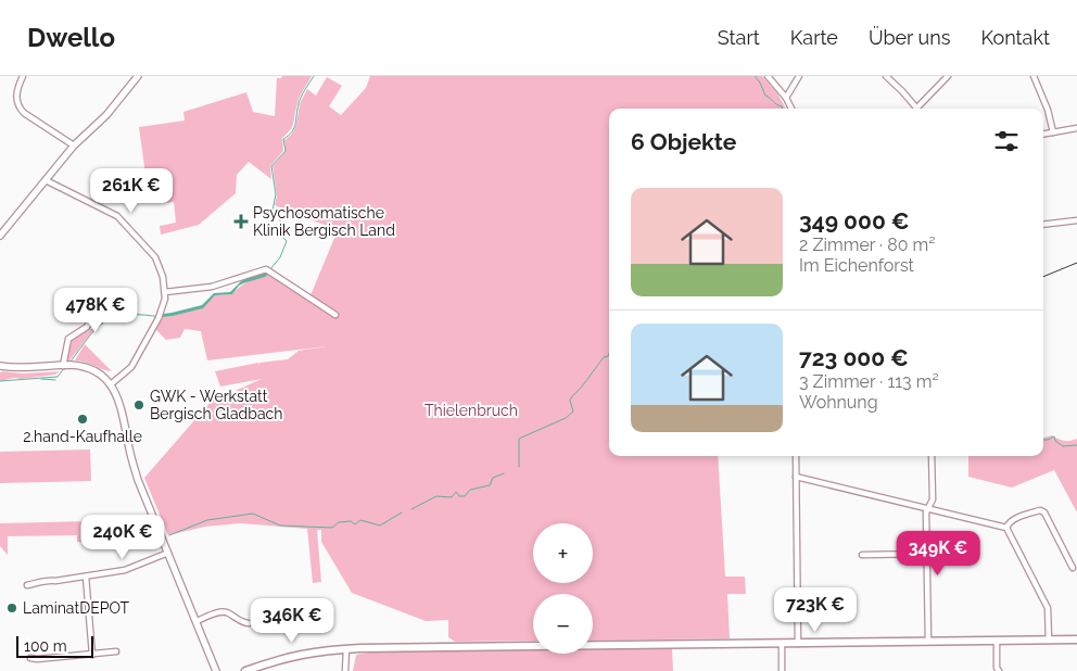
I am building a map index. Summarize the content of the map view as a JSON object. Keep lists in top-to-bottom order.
{
  "parks": ["Thielenbruch"],
  "places": {
    "health": ["Psychosomatische Klinik Bergisch Land"],
    "other": ["GWK - Werkstatt Bergisch Gladbach", "2.hand-Kaufhalle", "LaminatDEPOT"]
  },
  "scale_bar": "100 m",
  "page": {
    "header": "Dwello",
    "nav": [
      "Start",
      "Karte",
      "Über uns",
      "Kontakt"
    ],
    "heading": "6 Objekte",
    "price": [
      "261K €",
      "478K €",
      "240K €",
      "349K €",
      "723K €",
      "346K €"
    ],
    "list": [
      {
        "name": "349 000 €",
        "note": "2 Zimmer · 80 m² · Im Eichenforst"
      },
      {
        "name": "723 000 €",
        "note": "3 Zimmer · 113 m² · Wohnung"
      }
    ],
    "map_buttons": ["+", "−"],
    "scale": "100 m"
  }
}
